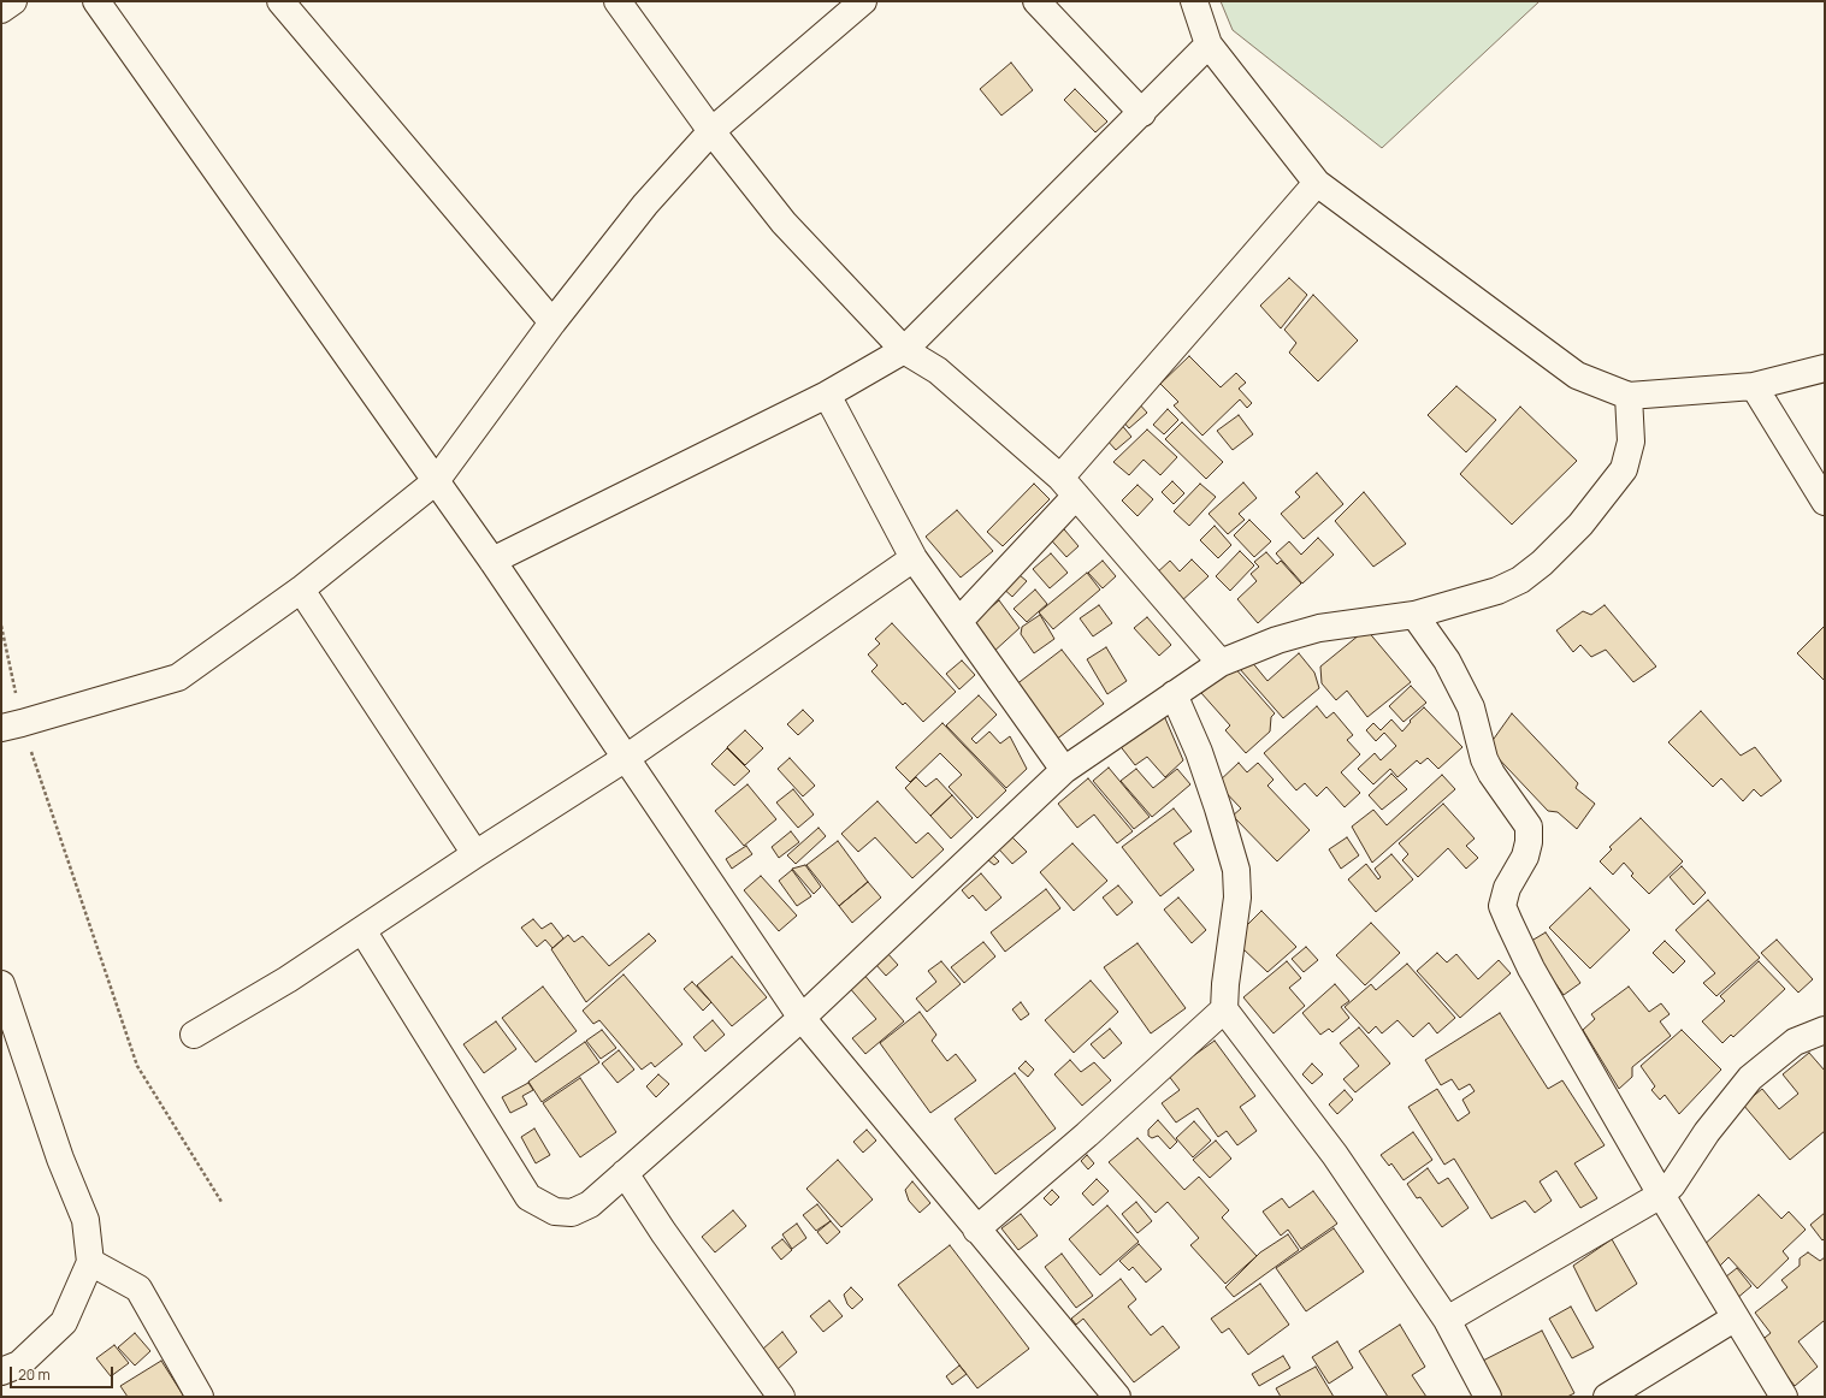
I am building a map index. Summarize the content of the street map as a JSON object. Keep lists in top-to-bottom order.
{
  "scale_bar": "20 m"
}
